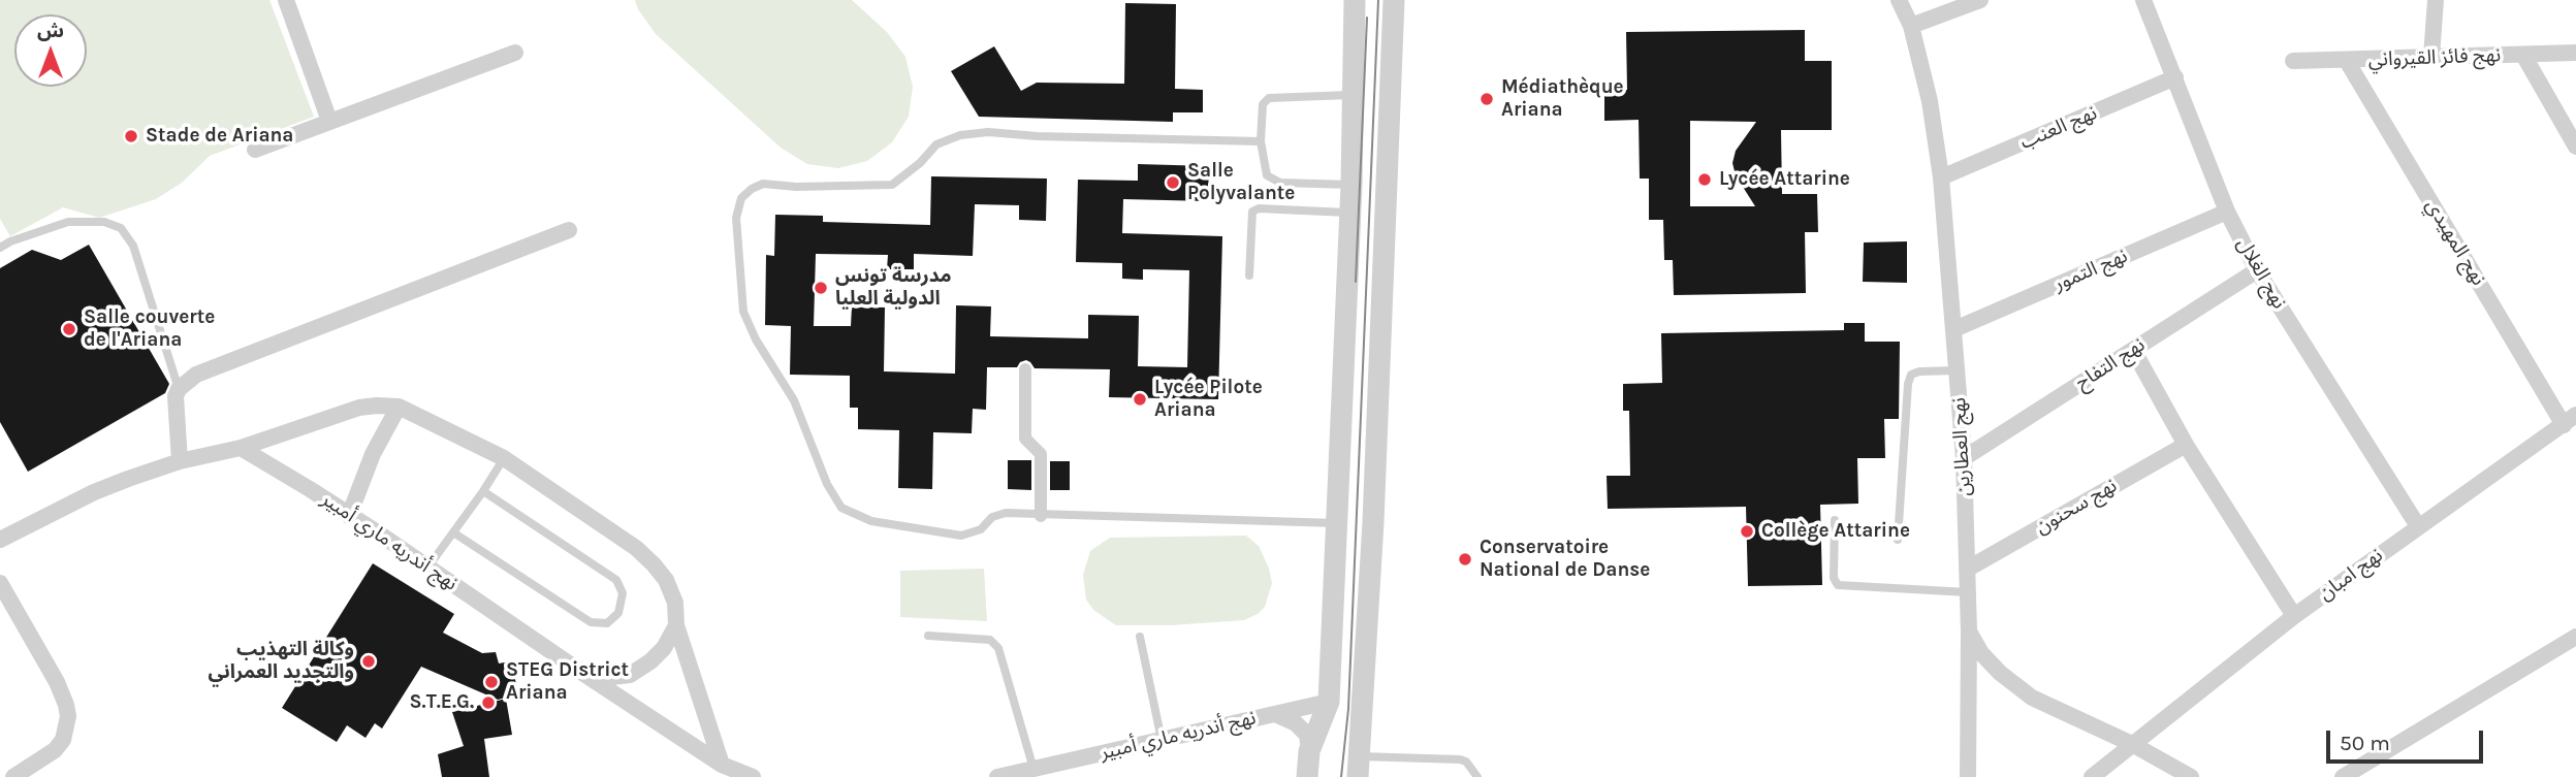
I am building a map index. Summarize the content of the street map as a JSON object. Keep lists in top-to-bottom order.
{
  "streets": {
    "street": [
      "نهج فائز القيرواني",
      "نهج العنب",
      "نهج المهيدي",
      "نهج التمور",
      "نهج الغلال",
      "نهج التفاح",
      "نهج العطارين",
      "نهج سحنون",
      "نهج أندريه ماري أمبير",
      "نهج امبان"
    ]
  },
  "crossings": [
    ["نهج فائز القيرواني", "نهج المهيدي"],
    ["نهج العنب", "نهج الغلال"],
    ["نهج العنب", "نهج العطارين"],
    ["نهج المهيدي", "نهج امبان"],
    ["نهج التمور", "نهج الغلال"],
    ["نهج التمور", "نهج العطارين"],
    ["نهج الغلال", "نهج التفاح"],
    ["نهج الغلال", "نهج امبان"],
    ["نهج التفاح", "نهج العطارين"],
    ["نهج العطارين", "نهج سحنون"],
    ["نهج العطارين", "نهج امبان"]
  ],
  "places": [
    "Médiathèque Ariana",
    "Stade de Ariana",
    "Lycée Attarine",
    "Salle Polyvalante",
    "مدرسة تونس الدولية العليا",
    "Salle couverte de l'Ariana",
    "Lycée Pilote Ariana",
    "Collège Attarine",
    "Conservatoire National de Danse",
    "وكالة التهذيب والتجديد العمراني",
    "STEG District Ariana",
    "S.T.E.G."
  ],
  "scale_bar": "50 m",
  "north": "top"
}
